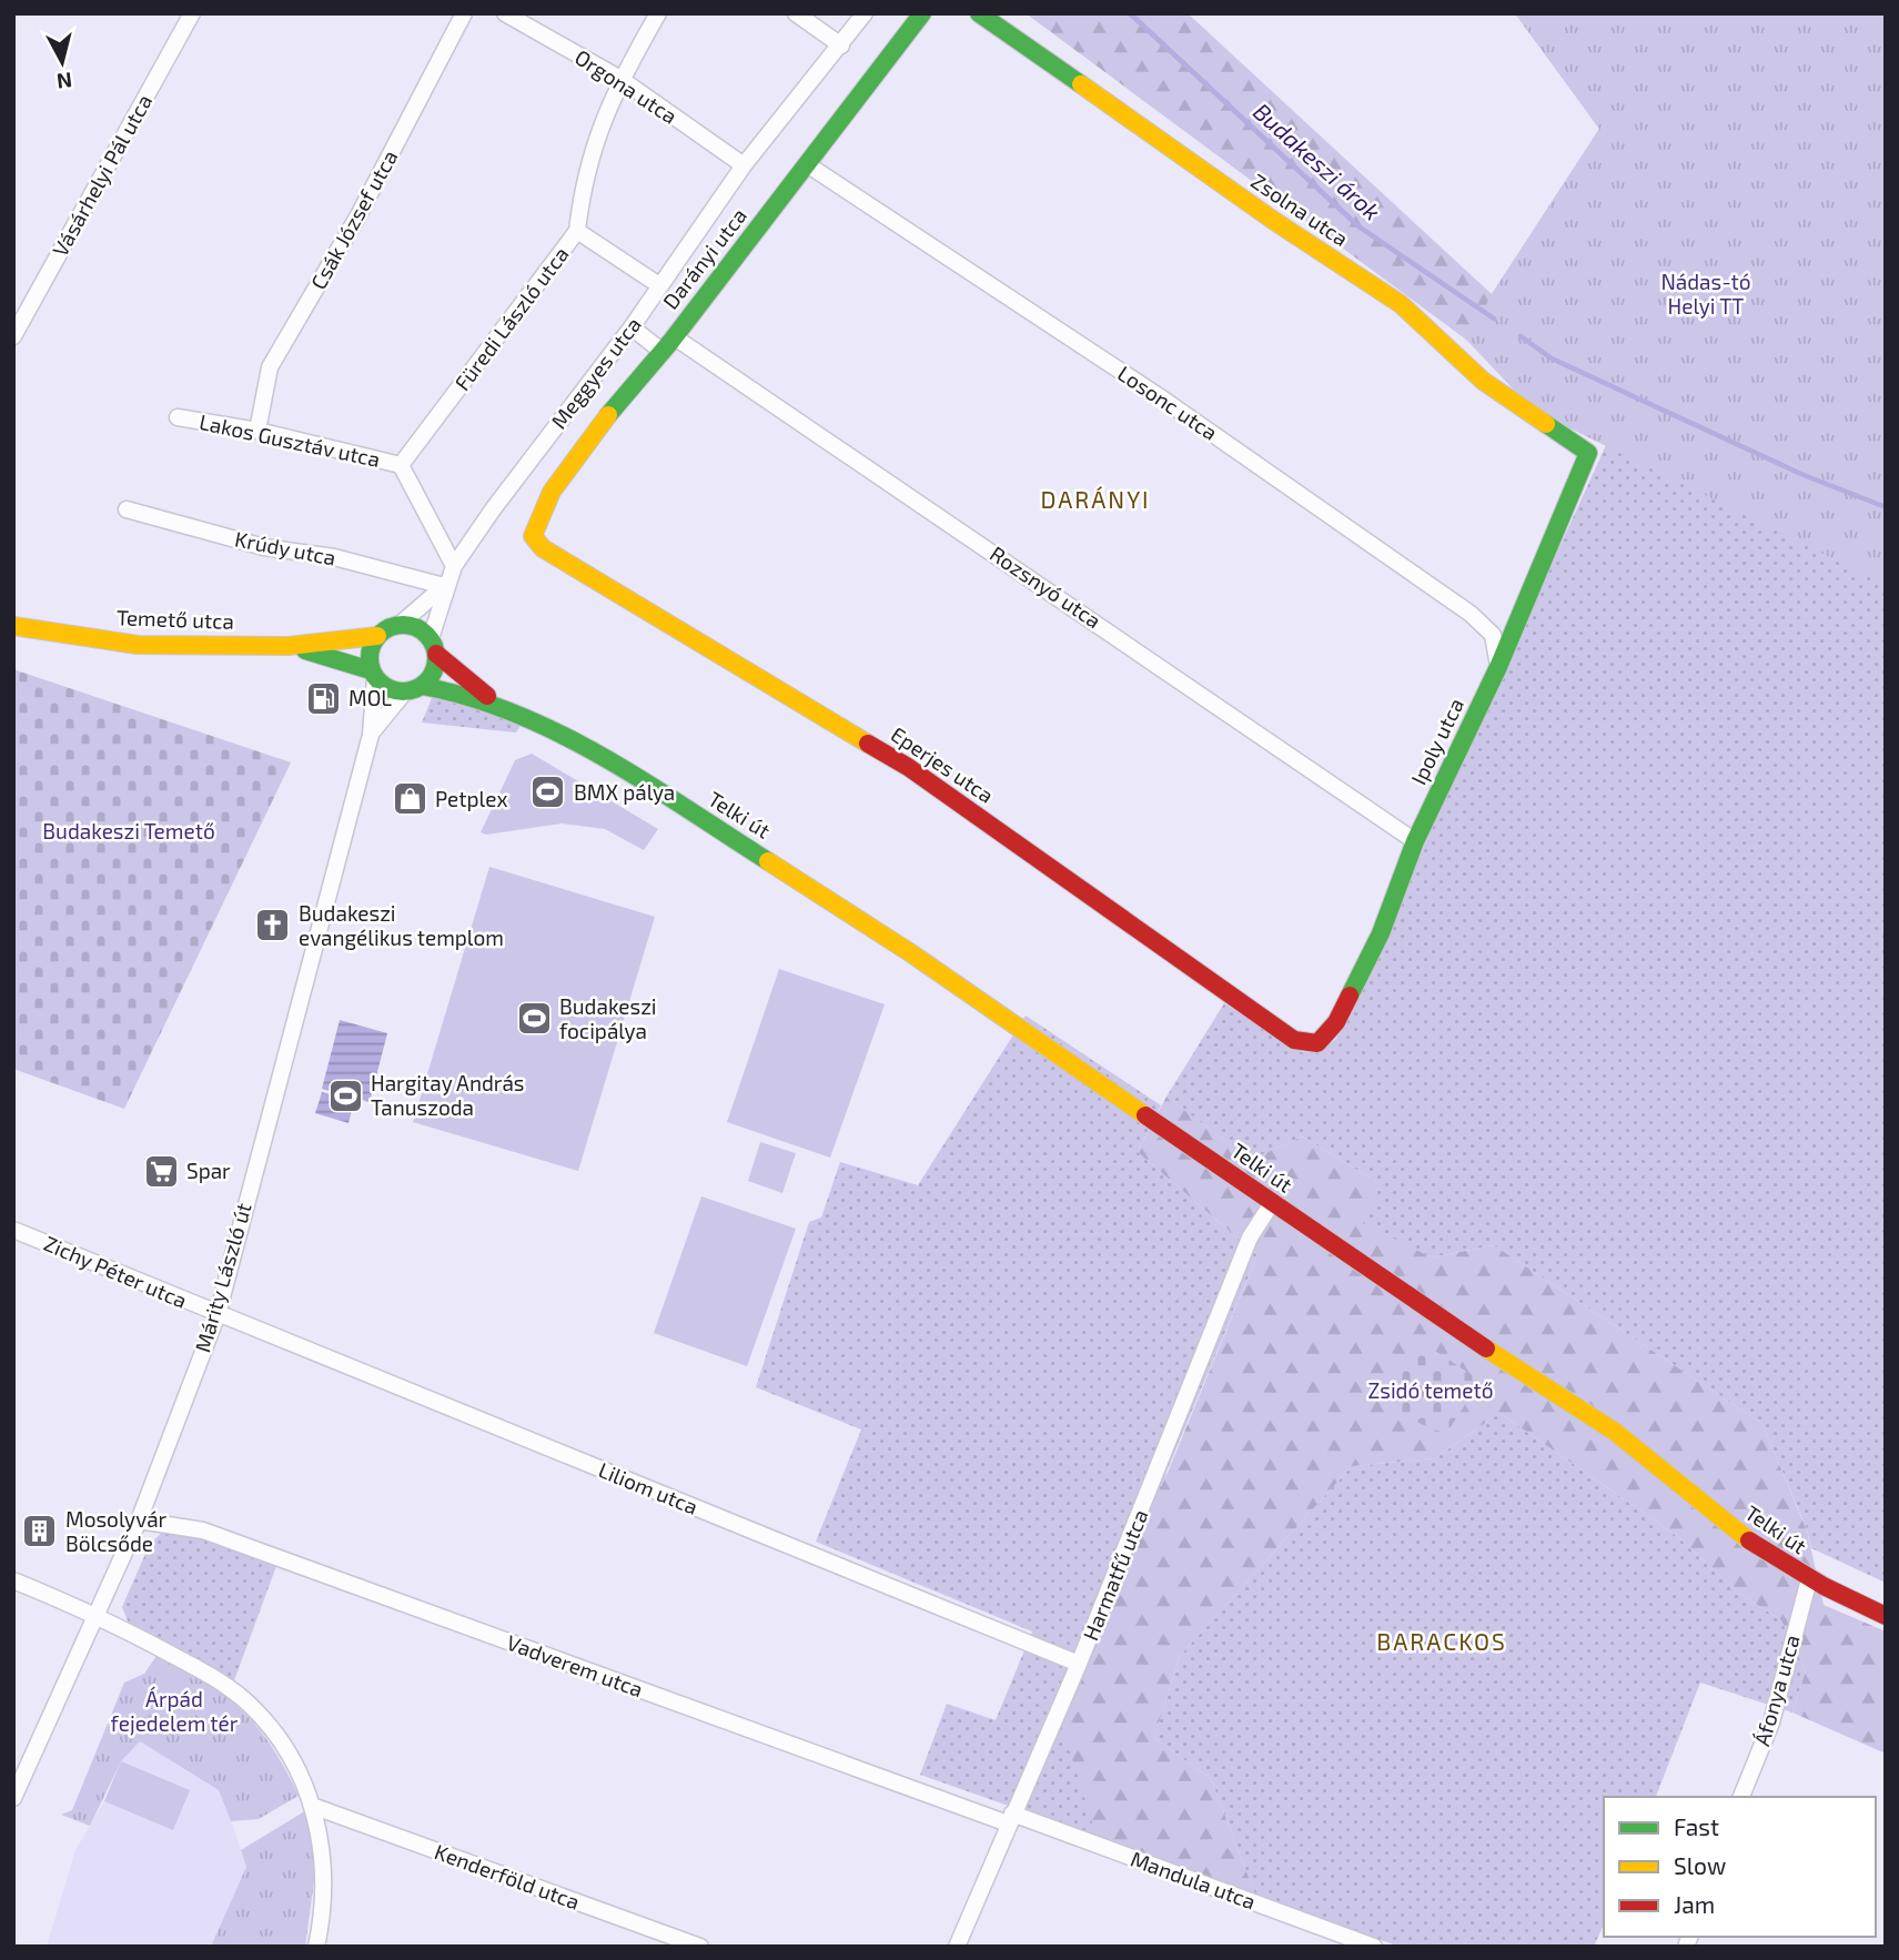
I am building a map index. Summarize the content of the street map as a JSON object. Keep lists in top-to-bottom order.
{
  "streets": {
    "street": [
      "Orgona utca",
      "Vásárhelyi Pál utca",
      "Zsolna utca",
      "Csák József utca",
      "Darányi utca",
      "Füredi László utca",
      "Meggyes utca",
      "Losonc utca",
      "Lakos Gusztáv utca",
      "Krúdy utca",
      "Rozsnyó utca",
      "Temető utca",
      "Ipoly utca",
      "Eperjes utca",
      "Telki út",
      "Zichy Péter utca",
      "Márity László út",
      "Liliom utca",
      "Harmatfű utca",
      "Vadverem utca",
      "Áfonya utca",
      "Kenderföld utca",
      "Mandula utca"
    ]
  },
  "crossings": [
    ["Orgona utca", "Füredi László utca"],
    ["Orgona utca", "Meggyes utca"],
    ["Zsolna utca", "Ipoly utca"],
    ["Csák József utca", "Lakos Gusztáv utca"],
    ["Darányi utca", "Losonc utca"],
    ["Darányi utca", "Rozsnyó utca"],
    ["Darányi utca", "Eperjes utca"],
    ["Füredi László utca", "Lakos Gusztáv utca"],
    ["Meggyes utca", "Krúdy utca"],
    ["Meggyes utca", "Rozsnyó utca"],
    ["Meggyes utca", "Temető utca"],
    ["Meggyes utca", "Márity László út"],
    ["Losonc utca", "Ipoly utca"],
    ["Rozsnyó utca", "Ipoly utca"],
    ["Temető utca", "Márity László út"],
    ["Ipoly utca", "Eperjes utca"],
    ["Telki út", "Harmatfű utca"],
    ["Telki út", "Áfonya utca"],
    ["Zichy Péter utca", "Márity László út"],
    ["Zichy Péter utca", "Liliom utca"],
    ["Márity László út", "Liliom utca"],
    ["Márity László út", "Vadverem utca"],
    ["Liliom utca", "Harmatfű utca"],
    ["Harmatfű utca", "Vadverem utca"],
    ["Harmatfű utca", "Mandula utca"],
    ["Vadverem utca", "Mandula utca"]
  ],
  "districts": ["DARÁNYI", "BARACKOS"],
  "water": ["Budakeszi árok"],
  "parks": [
    "Nádas-tó Helyi TT",
    "Budakeszi Temető",
    "Zsidó temető",
    "Árpád fejedelem tér"
  ],
  "places": {
    "fuel station": ["MOL"],
    "sports": ["BMX pálya", "Budakeszi focipálya", "Hargitay András Tanuszoda"],
    "shop": ["Petplex"],
    "church": ["Budakeszi evangélikus templom"],
    "supermarket": ["Spar"],
    "building": ["Mosolyvár Bölcsőde"]
  },
  "legend": ["Fast", "Slow", "Jam"],
  "north": "bottom"
}
